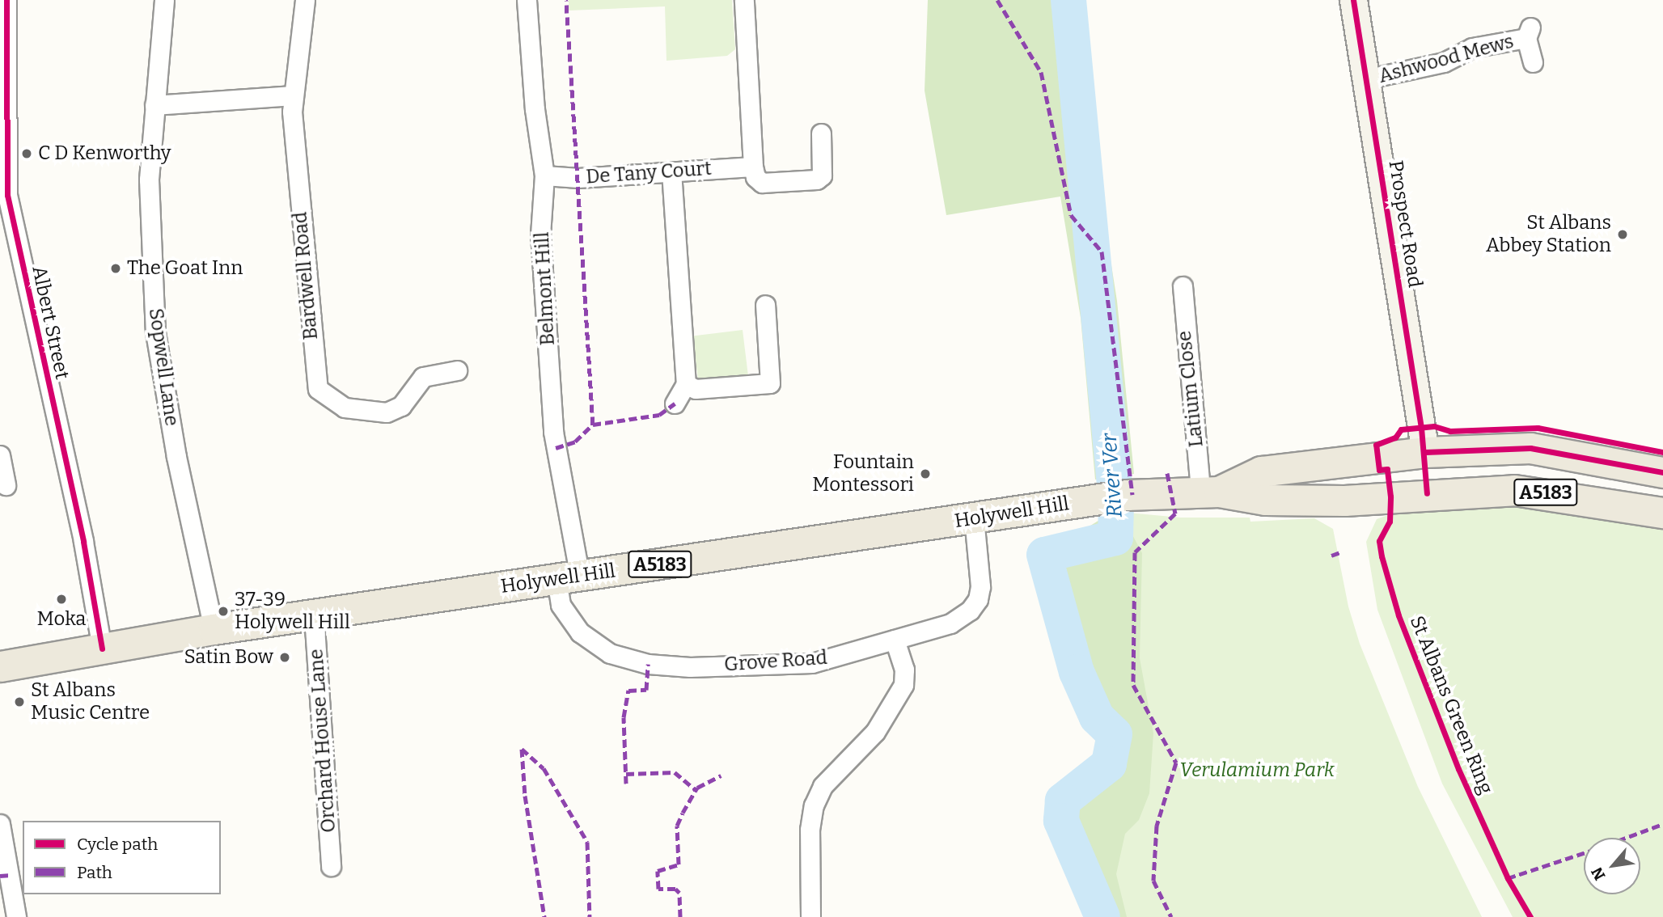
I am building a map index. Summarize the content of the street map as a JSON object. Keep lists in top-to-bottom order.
{
  "streets": {
    "main road": ["A5183", "Holywell Hill"],
    "street": [
      "Ashwood Mews",
      "De Tany Court",
      "Prospect Road",
      "Bardwell Road",
      "Belmont Hill",
      "Albert Street",
      "Sopwell Lane",
      "Latium Close",
      "Grove Road",
      "Orchard House Lane"
    ],
    "cycle path": ["St Albans Green Ring"]
  },
  "crossings": [
    ["Ashwood Mews", "Prospect Road"],
    ["De Tany Court", "Belmont Hill"],
    ["Prospect Road", "Holywell Hill"],
    ["Belmont Hill", "Holywell Hill"],
    ["Belmont Hill", "Grove Road"],
    ["Albert Street", "Holywell Hill"],
    ["Sopwell Lane", "Holywell Hill"],
    ["Latium Close", "Holywell Hill"],
    ["Holywell Hill", "Grove Road"],
    ["Holywell Hill", "Orchard House Lane"]
  ],
  "water": ["River Ver"],
  "parks": ["Verulamium Park"],
  "places": [
    "C D Kenworthy",
    "St Albans Abbey Station",
    "The Goat Inn",
    "Fountain Montessori",
    "Moka",
    "37-39 Holywell Hill",
    "Satin Bow",
    "St Albans Music Centre"
  ],
  "legend": ["Cycle path", "Path"],
  "north": "bottom left"
}
